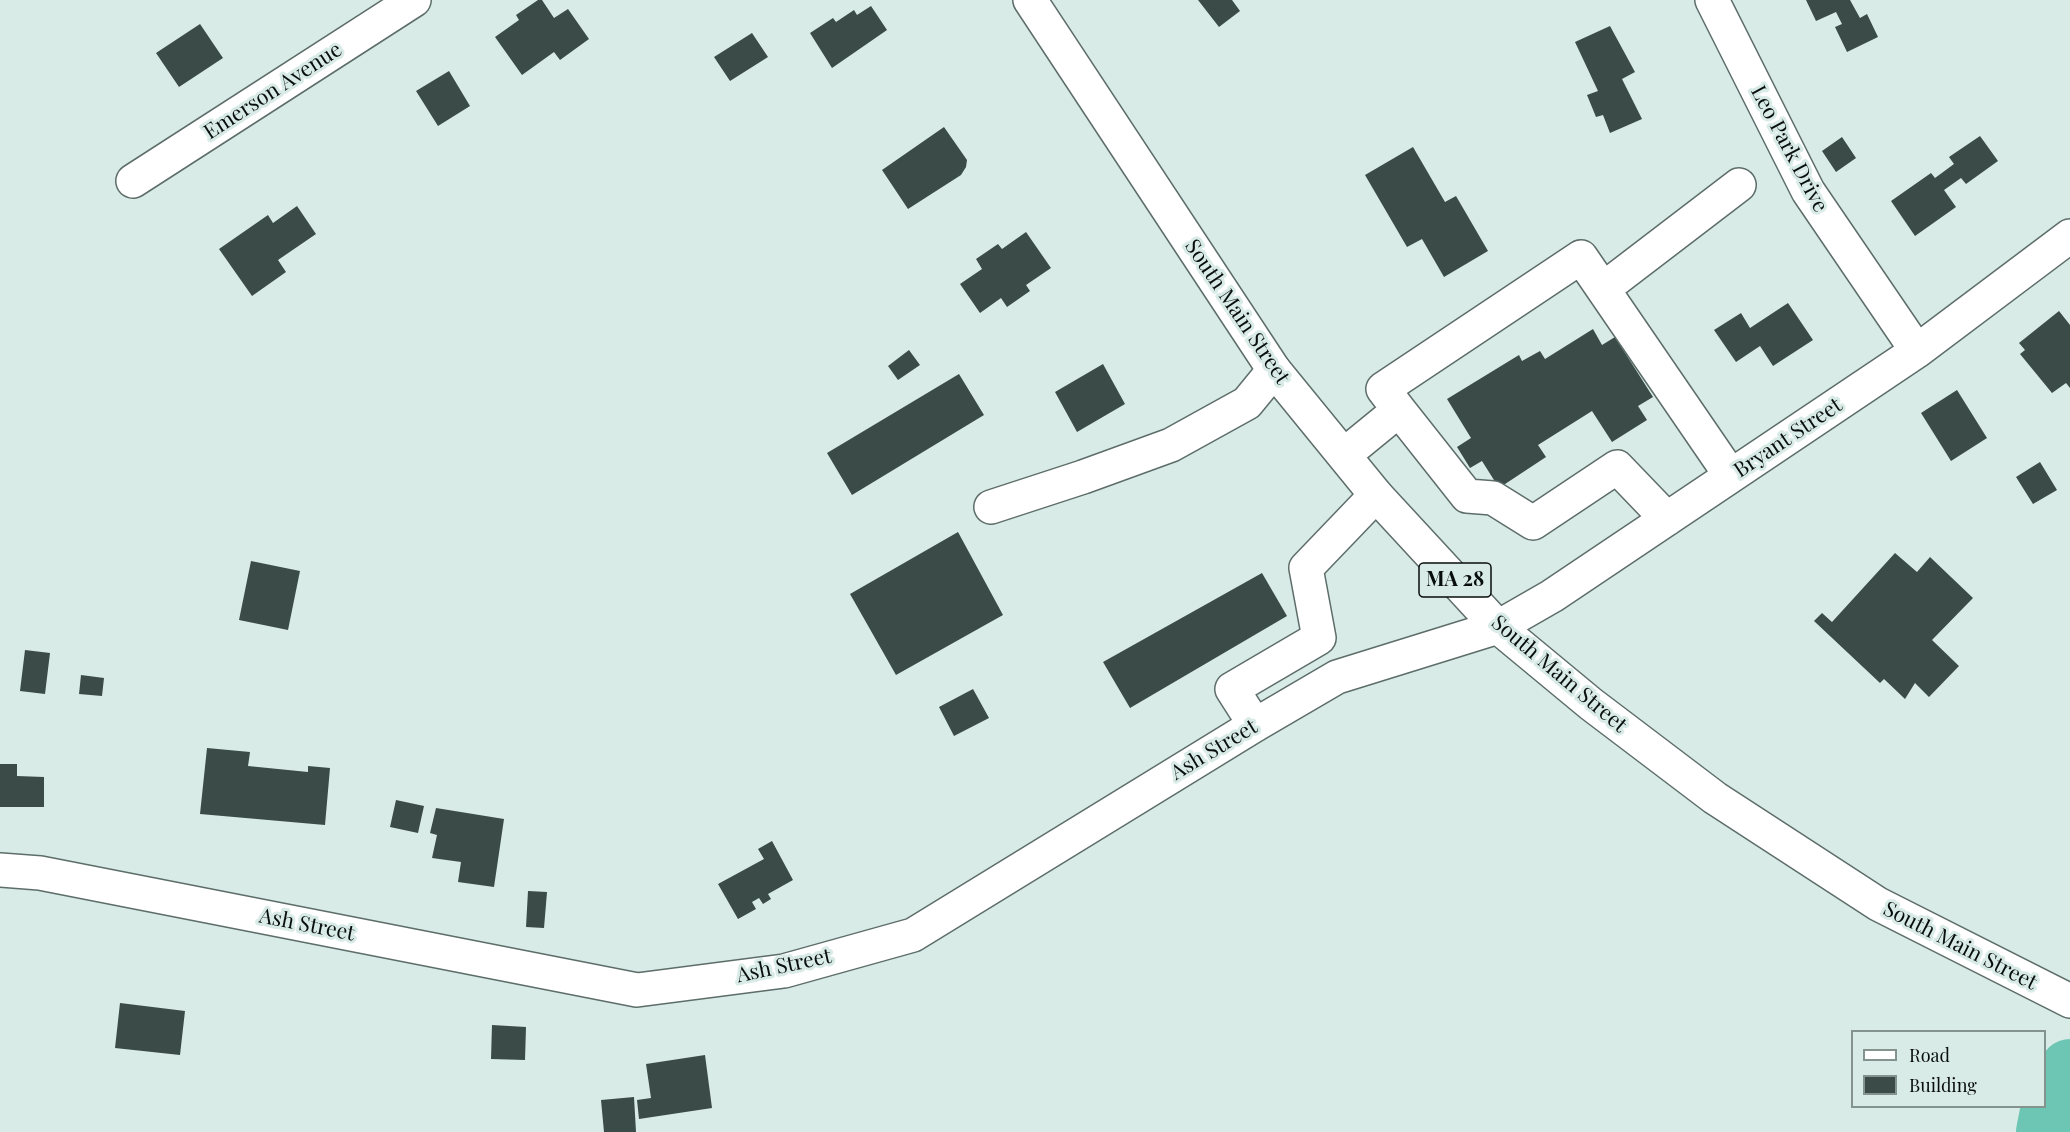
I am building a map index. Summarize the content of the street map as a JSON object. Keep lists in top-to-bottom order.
{
  "streets": {
    "street": [
      "Emerson Avenue",
      "Leo Park Drive",
      "South Main Street",
      "Bryant Street",
      "MA 28",
      "Ash Street"
    ]
  },
  "crossings": [
    ["Leo Park Drive", "Bryant Street"],
    ["South Main Street", "Bryant Street"],
    ["South Main Street", "Ash Street"],
    ["Bryant Street", "Ash Street"]
  ],
  "legend": ["Road", "Building"]
}
